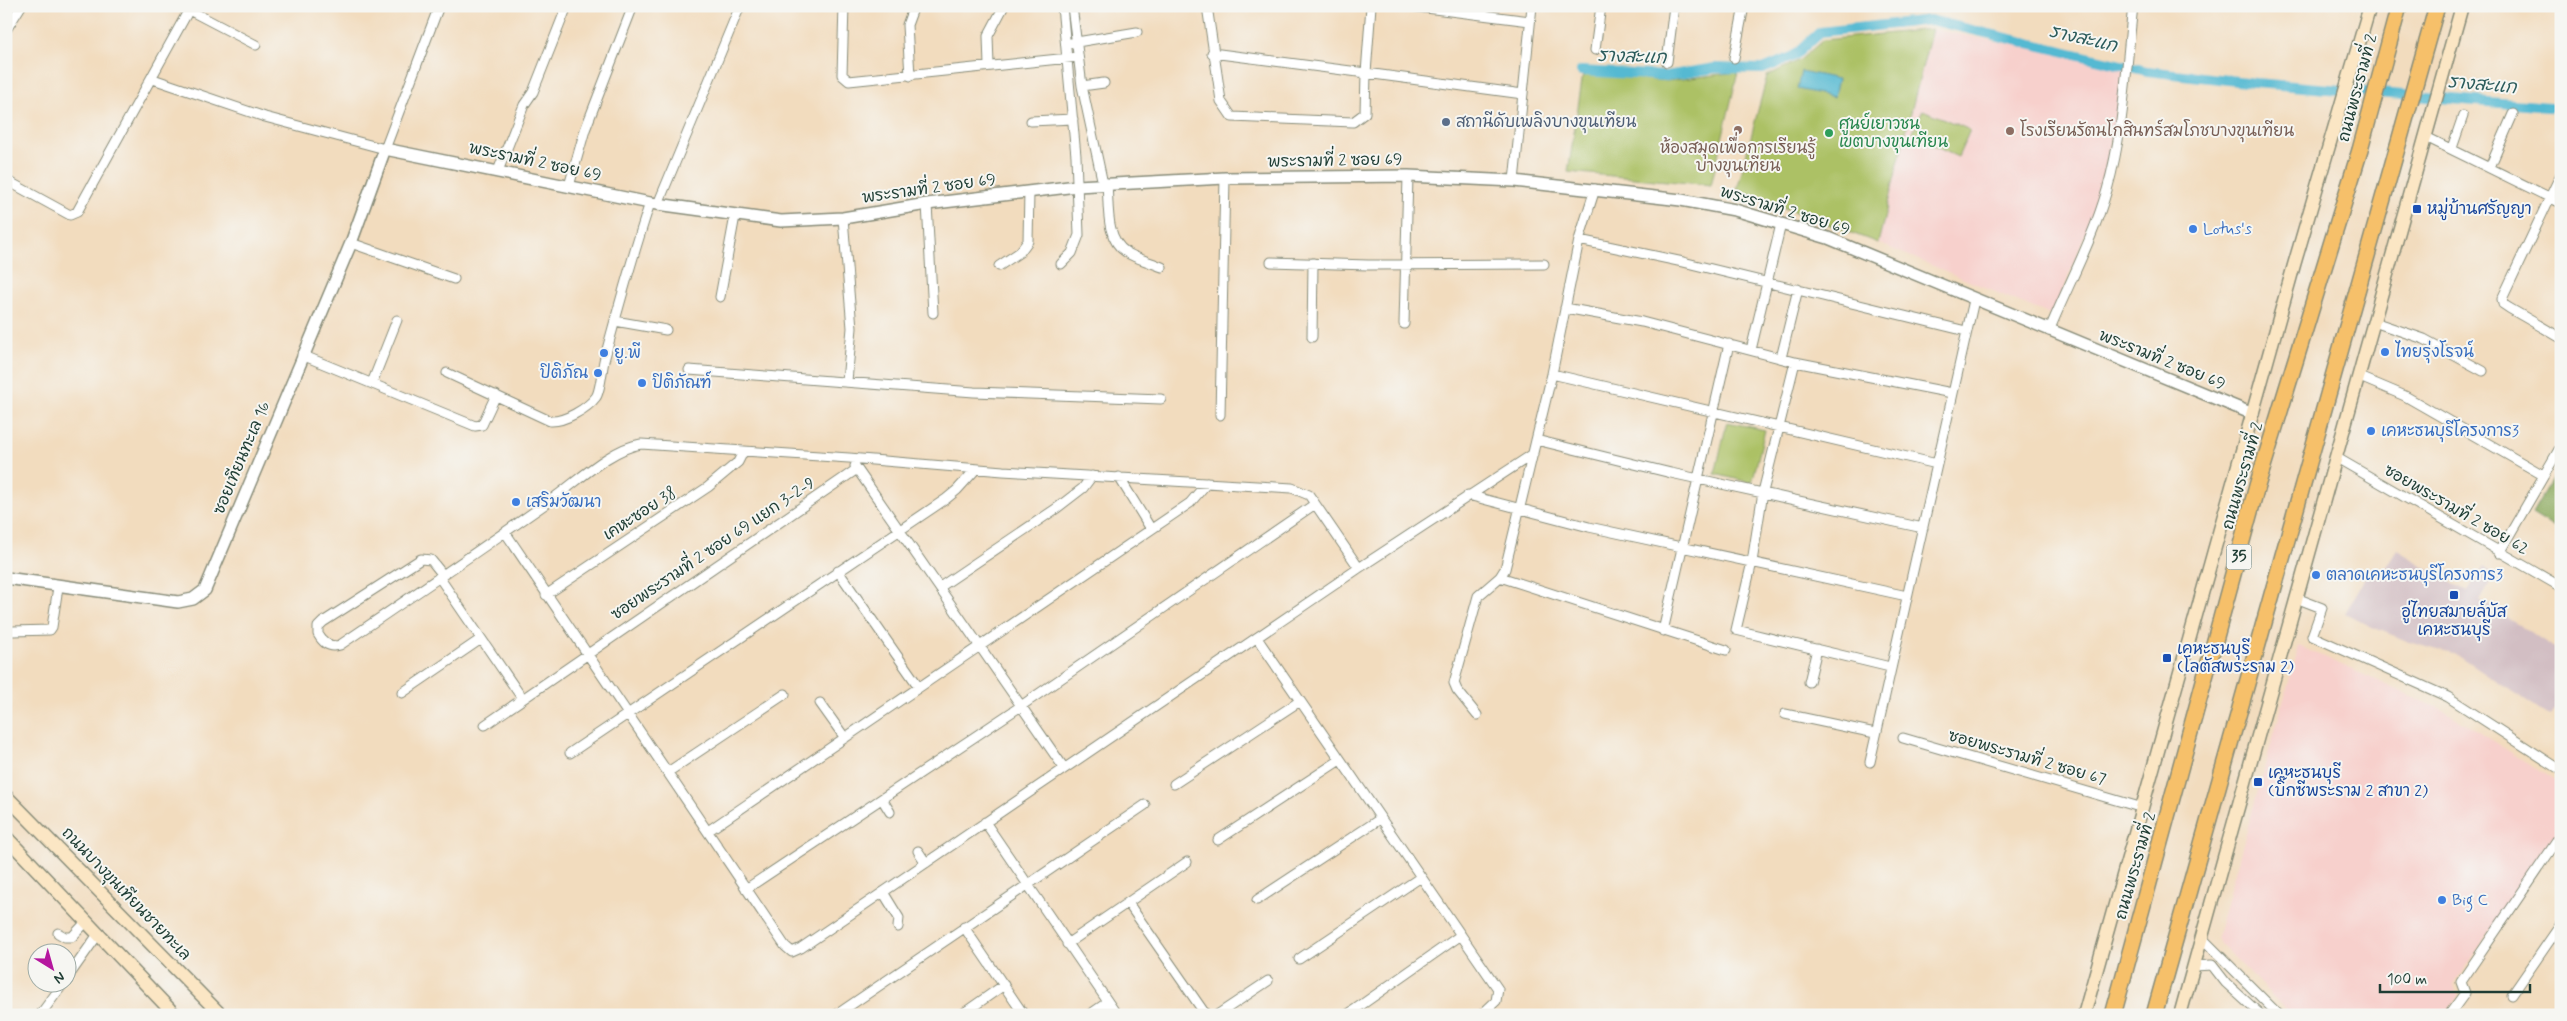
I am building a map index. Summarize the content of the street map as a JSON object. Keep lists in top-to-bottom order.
{
  "streets": {
    "highway": ["ถนนพระรามที่ 2", "35"],
    "main road": ["ถนนบางขุนเทียนชายทะเล"],
    "street": [
      "พระรามที่ 2 ซอย 69",
      "ซอยเทียนทะเล 16",
      "ซอยพระรามที่ 2 ซอย 62",
      "เคหะซอย 38",
      "ซอยพระรามที่ 2 ซอย 69 แยก 3-2-9",
      "ซอยพระรามที่ 2 ซอย 67"
    ]
  },
  "crossings": [
    ["ถนนพระรามที่ 2", "พระรามที่ 2 ซอย 69"],
    ["ถนนพระรามที่ 2", "ซอยพระรามที่ 2 ซอย 67"],
    ["พระรามที่ 2 ซอย 69", "ซอยเทียนทะเล 16"]
  ],
  "water": ["รางสะแก"],
  "places": {
    "other": [
      "สถานีดับเพลิงบางขุนเทียน",
      "ห้องสมุดเพื่อการเรียนรู้ บางขุนเทียน",
      "โรงเรียนรัตนโกสินทร์สมโภชบางขุนเทียน",
      "ศูนย์เยาวชน เขตบางขุนเทียน",
      "Lotus's",
      "ไทยรุ่งโรจน์",
      "ยู.พี",
      "ปิติภัณ",
      "ปิติภัณฑ์",
      "เคหะธนบุรีโครงการ3",
      "เสริมวัฒนา",
      "ตลาดเคหะธนบุรีโครงการ3",
      "Big C"
    ],
    "transit": [
      "หมู่บ้านศรัญญา",
      "อู่ไทยสมายล์บัส เคหะธนบุรี",
      "เคหะธนบุรี (โลตัสพระราม 2)",
      "เคหะธนบุรี (บิ๊กซีพระราม 2 สาขา 2)"
    ]
  },
  "scale_bar": "100 m",
  "north": "bottom right"
}
